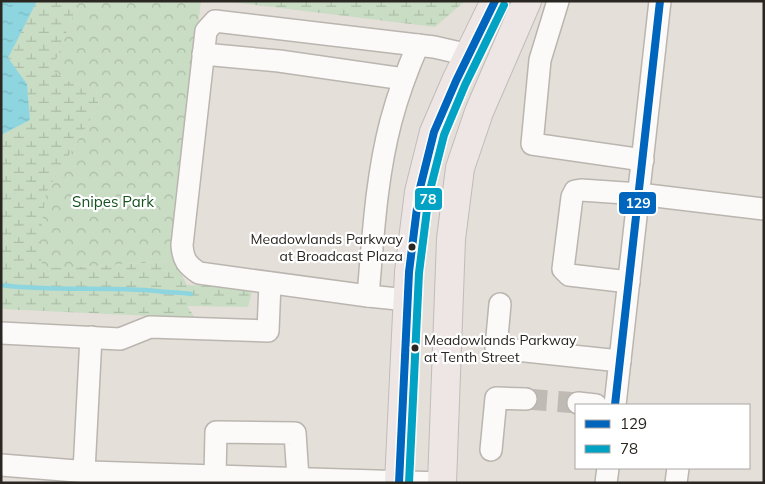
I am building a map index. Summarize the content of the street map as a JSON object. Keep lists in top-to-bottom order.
{
  "parks": ["Snipes Park"],
  "places": ["Meadowlands Parkway at Broadcast Plaza", "Meadowlands Parkway at Tenth Street"],
  "lines": ["transit line 129", "transit line 78"],
  "legend": ["129", "78"]
}
